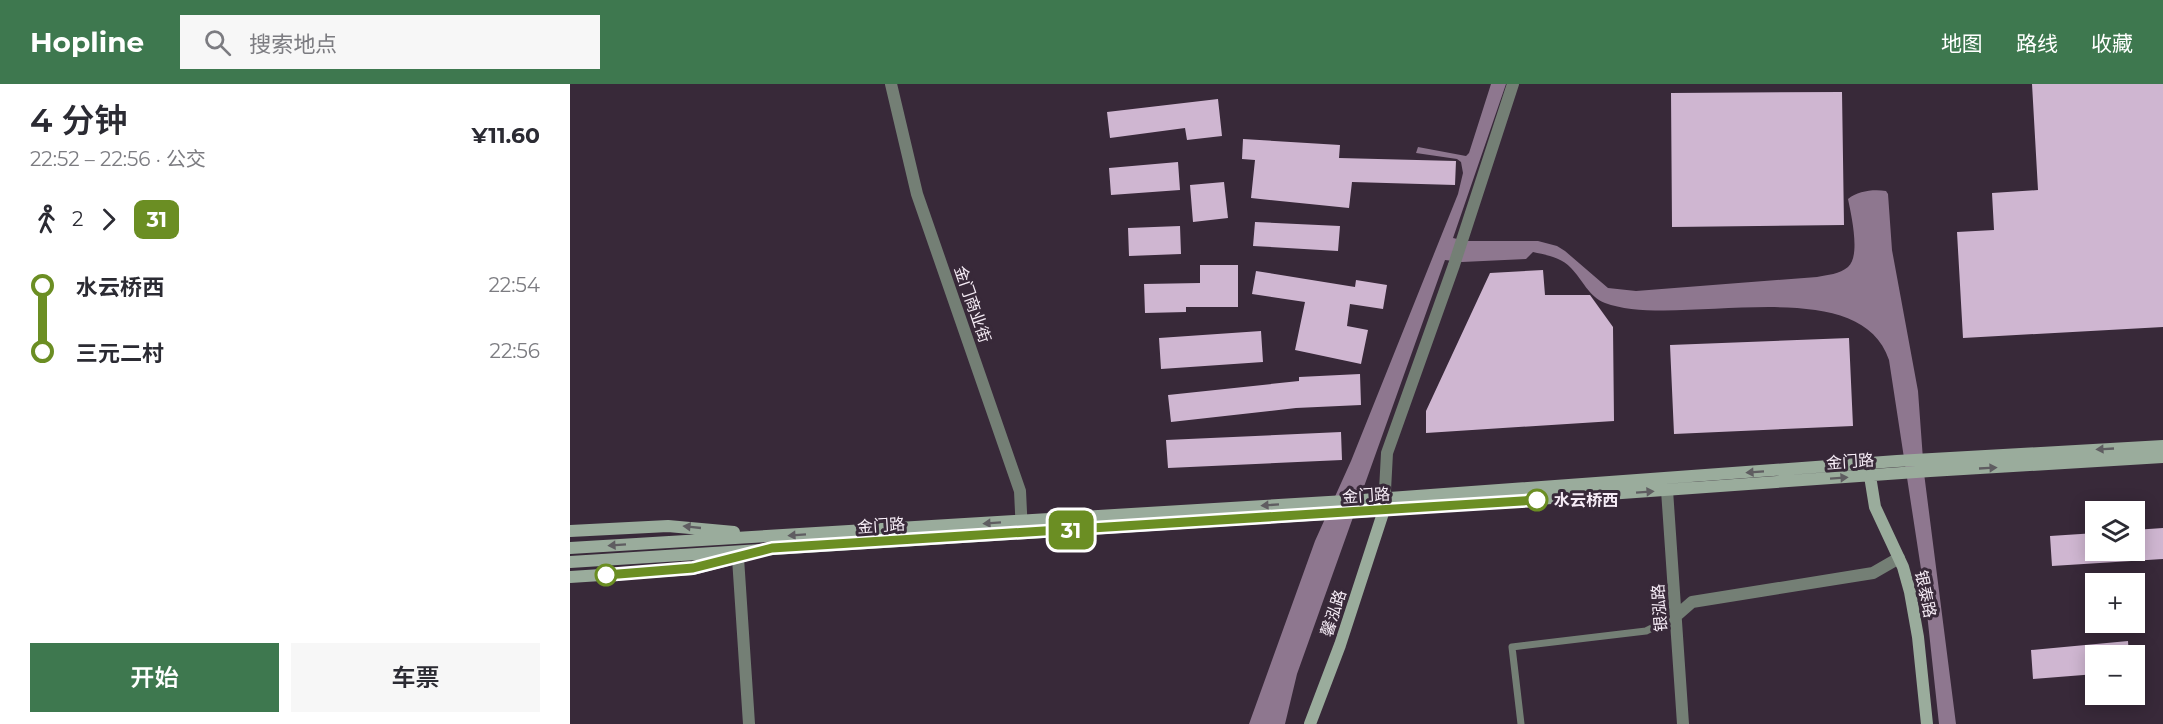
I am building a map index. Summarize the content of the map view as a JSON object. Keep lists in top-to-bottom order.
{
  "streets": {
    "main road": ["金门路", "银泰路", "馨泓路"],
    "street": ["金门商业街", "银泓路"]
  },
  "crossings": [
    ["金门商业街", "金门路"],
    ["金门路", "银泰路"],
    ["金门路", "银泓路"],
    ["金门路", "馨泓路"]
  ],
  "places": ["水云桥西"],
  "lines": ["bus line 31"],
  "page": {
    "header": "Hopline",
    "search": "搜索地点",
    "nav": ["地图", "路线", "收藏"],
    "heading": ["4 分钟", "22:52 – 22:56 · 公交", "¥11.60"],
    "on_map": "31",
    "legs": ["2", "31"],
    "list": [
      {
        "name": "水云桥西",
        "value": "22:54"
      },
      {
        "name": "三元二村",
        "value": "22:56"
      }
    ],
    "map_buttons": ["+", "−"],
    "buttons": ["开始", "车票"]
  }
}
